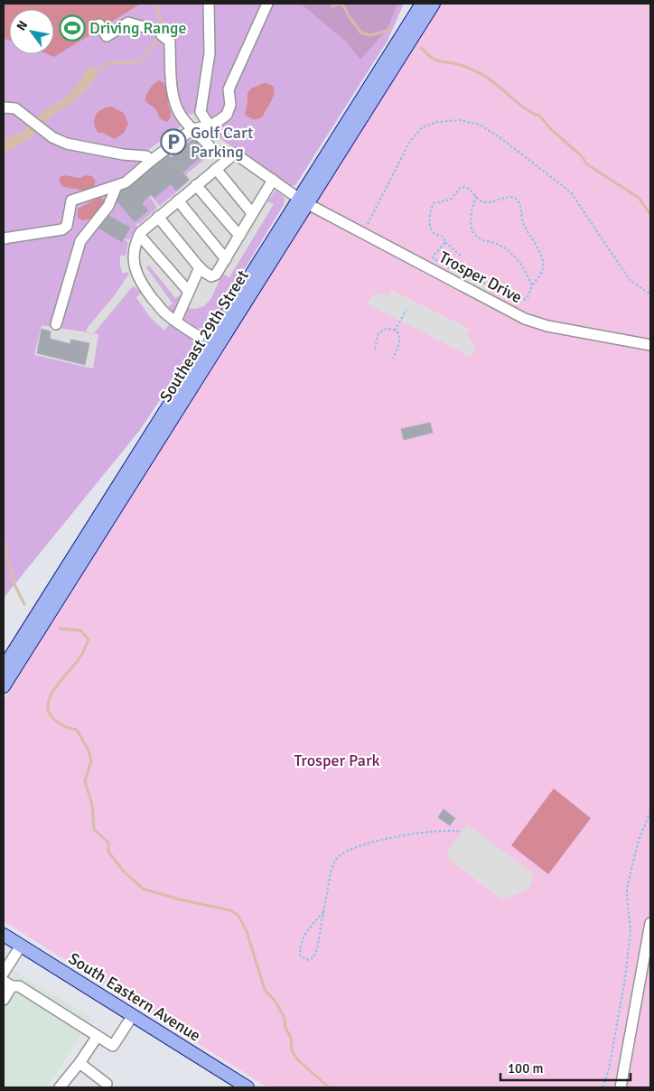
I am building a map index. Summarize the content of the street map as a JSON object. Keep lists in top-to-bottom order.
{
  "streets": {
    "main road": ["Southeast 29th Street", "South Eastern Avenue"],
    "street": ["Trosper Drive"]
  },
  "crossings": [
    ["Trosper Drive", "Southeast 29th Street"]
  ],
  "parks": ["Trosper Park"],
  "places": {
    "sports": ["Driving Range"],
    "parking": ["Golf Cart Parking"]
  },
  "scale_bar": "100 m",
  "north": "top left"
}
